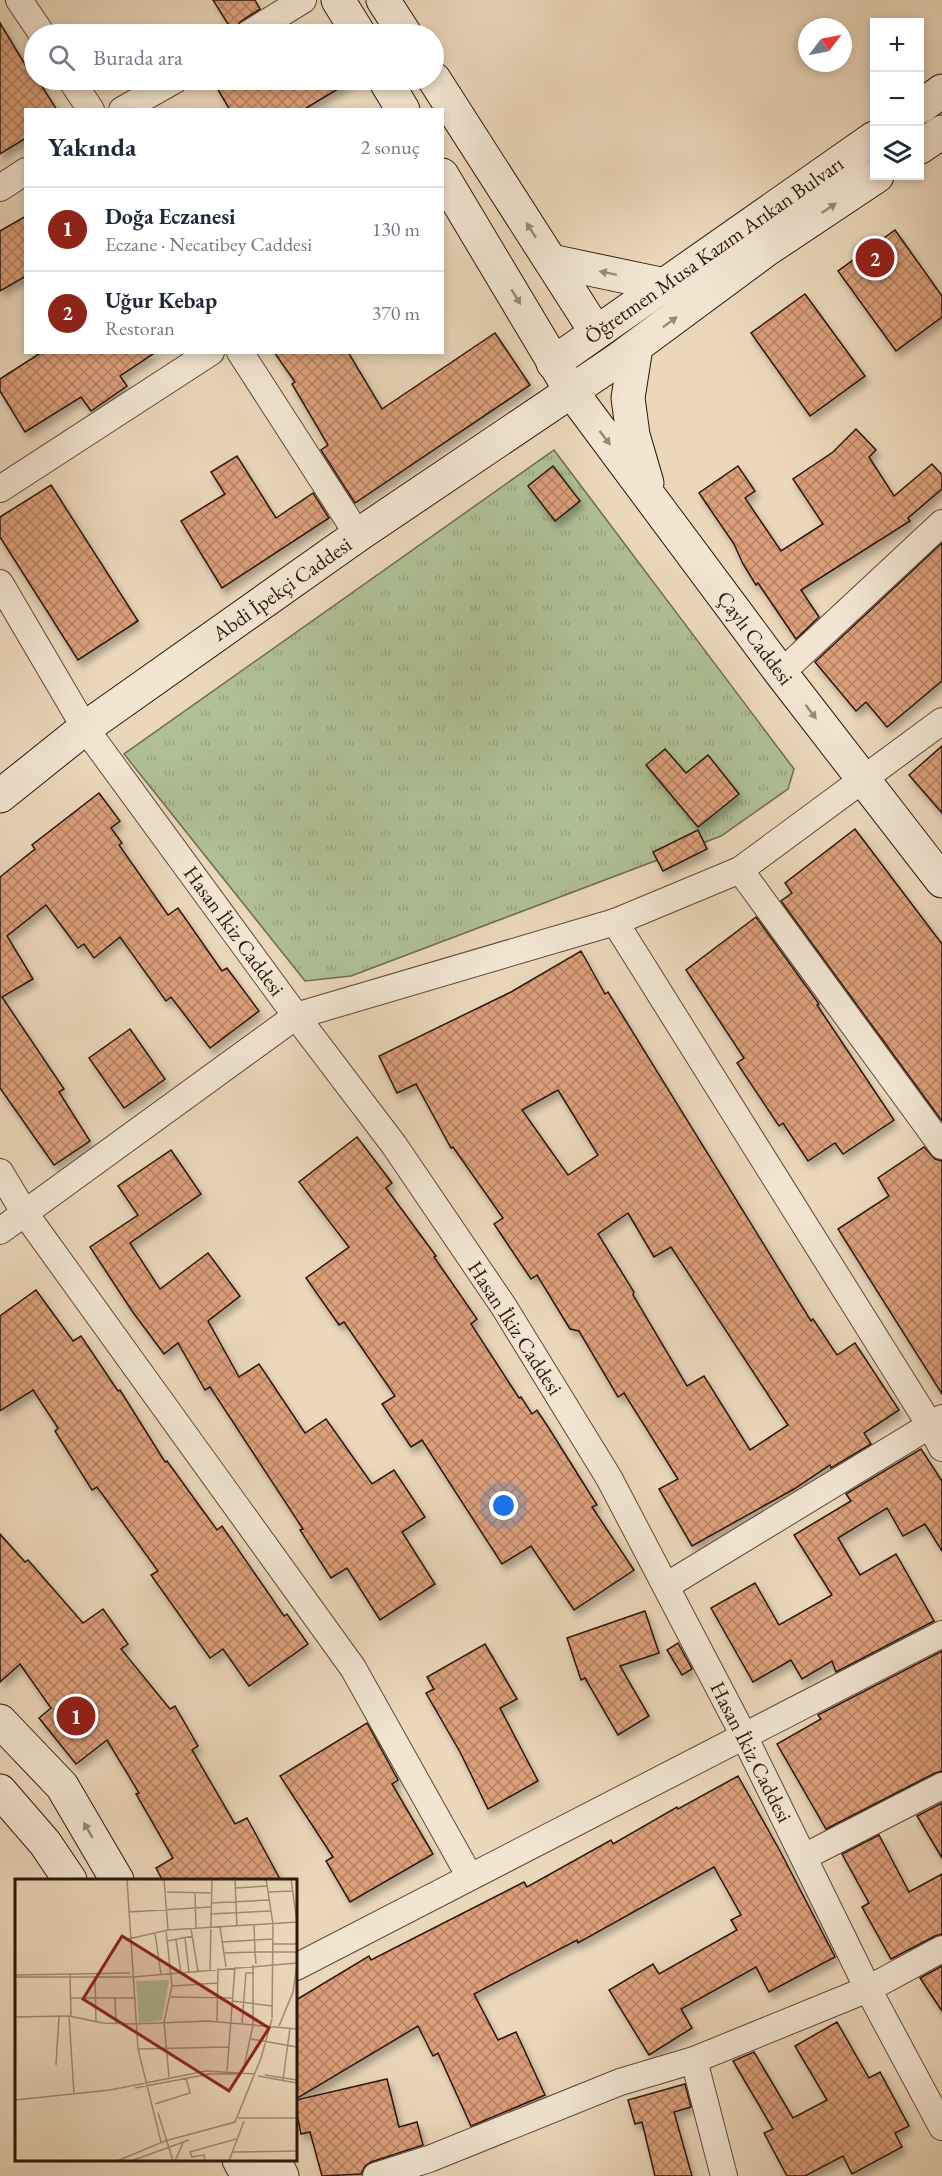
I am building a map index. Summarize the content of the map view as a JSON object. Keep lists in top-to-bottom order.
{
  "streets": {
    "street": [
      "Öğretmen Musa Kazım Arıkan Bulvarı",
      "Abdi İpekçi Caddesi",
      "Çaylı Caddesi",
      "Hasan İkiz Caddesi"
    ]
  },
  "crossings": [
    ["Öğretmen Musa Kazım Arıkan Bulvarı", "Abdi İpekçi Caddesi"],
    ["Öğretmen Musa Kazım Arıkan Bulvarı", "Çaylı Caddesi"],
    ["Abdi İpekçi Caddesi", "Çaylı Caddesi"],
    ["Abdi İpekçi Caddesi", "Hasan İkiz Caddesi"]
  ],
  "north": "top right",
  "page": {
    "map_buttons": ["+", "−"],
    "search": "Burada ara",
    "heading": ["Yakında", "2 sonuç"],
    "list": [
      {
        "mark": "1",
        "name": "Doğa Eczanesi",
        "note": "Eczane · Necatibey Caddesi",
        "value": "130 m"
      },
      {
        "mark": "2",
        "name": "Uğur Kebap",
        "note": "Restoran",
        "value": "370 m"
      }
    ],
    "pins": ["2", "1"]
  }
}
